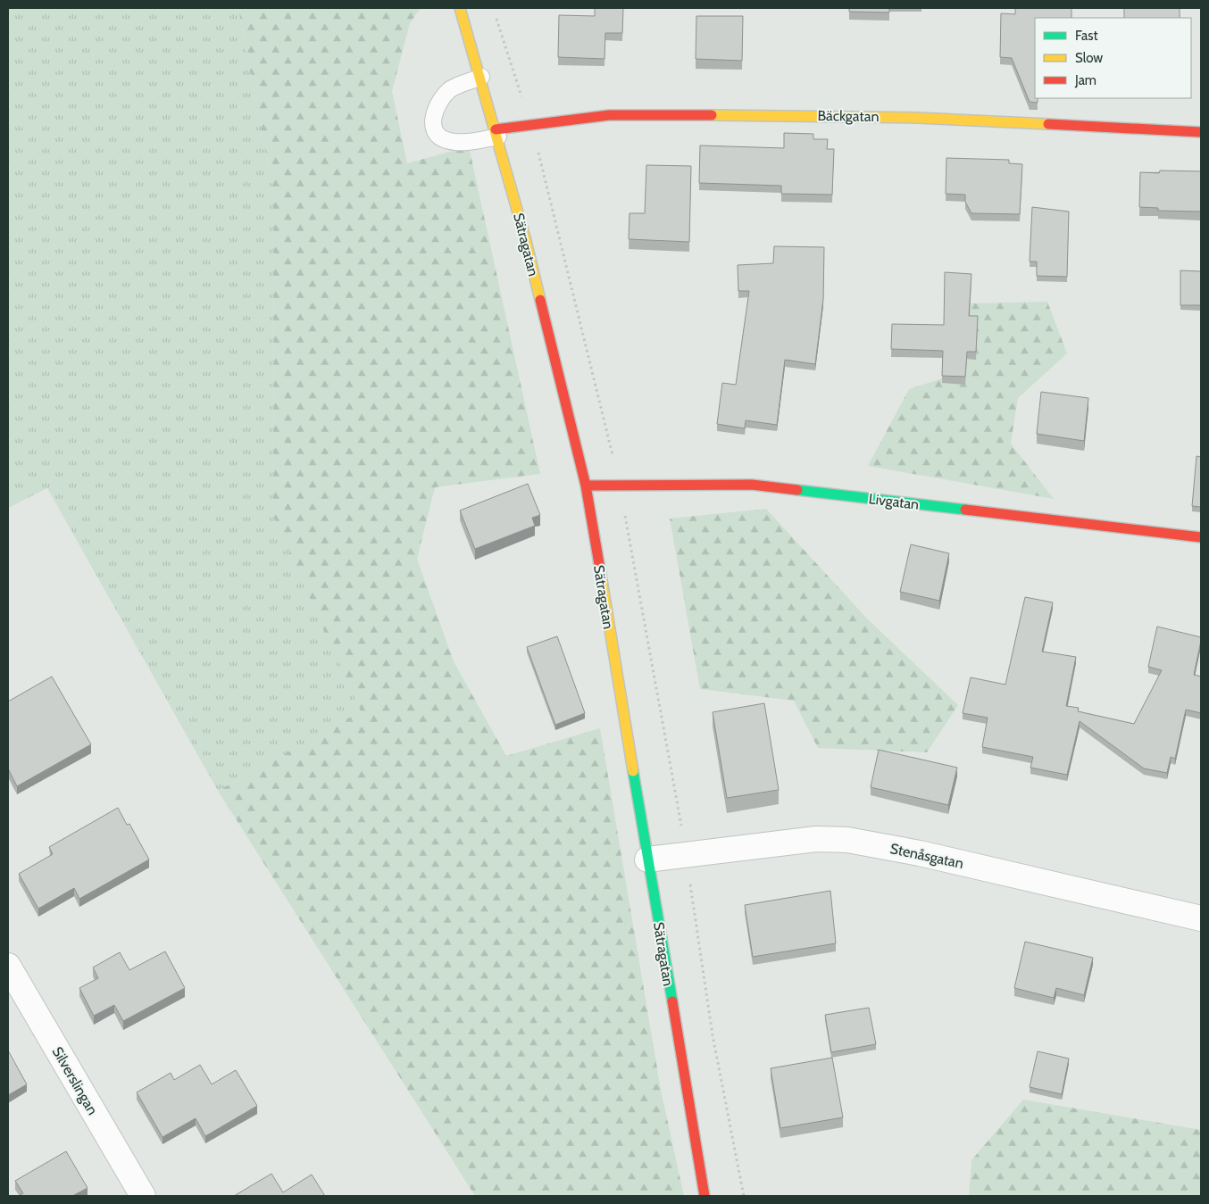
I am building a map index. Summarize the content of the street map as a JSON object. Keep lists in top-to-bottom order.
{
  "streets": {
    "street": [
      "Bäckgatan",
      "Sätragatan",
      "Livgatan",
      "Stenåsgatan",
      "Silverslingan"
    ]
  },
  "crossings": [
    ["Bäckgatan", "Sätragatan"],
    ["Sätragatan", "Livgatan"],
    ["Sätragatan", "Stenåsgatan"]
  ],
  "legend": ["Fast", "Slow", "Jam"]
}
